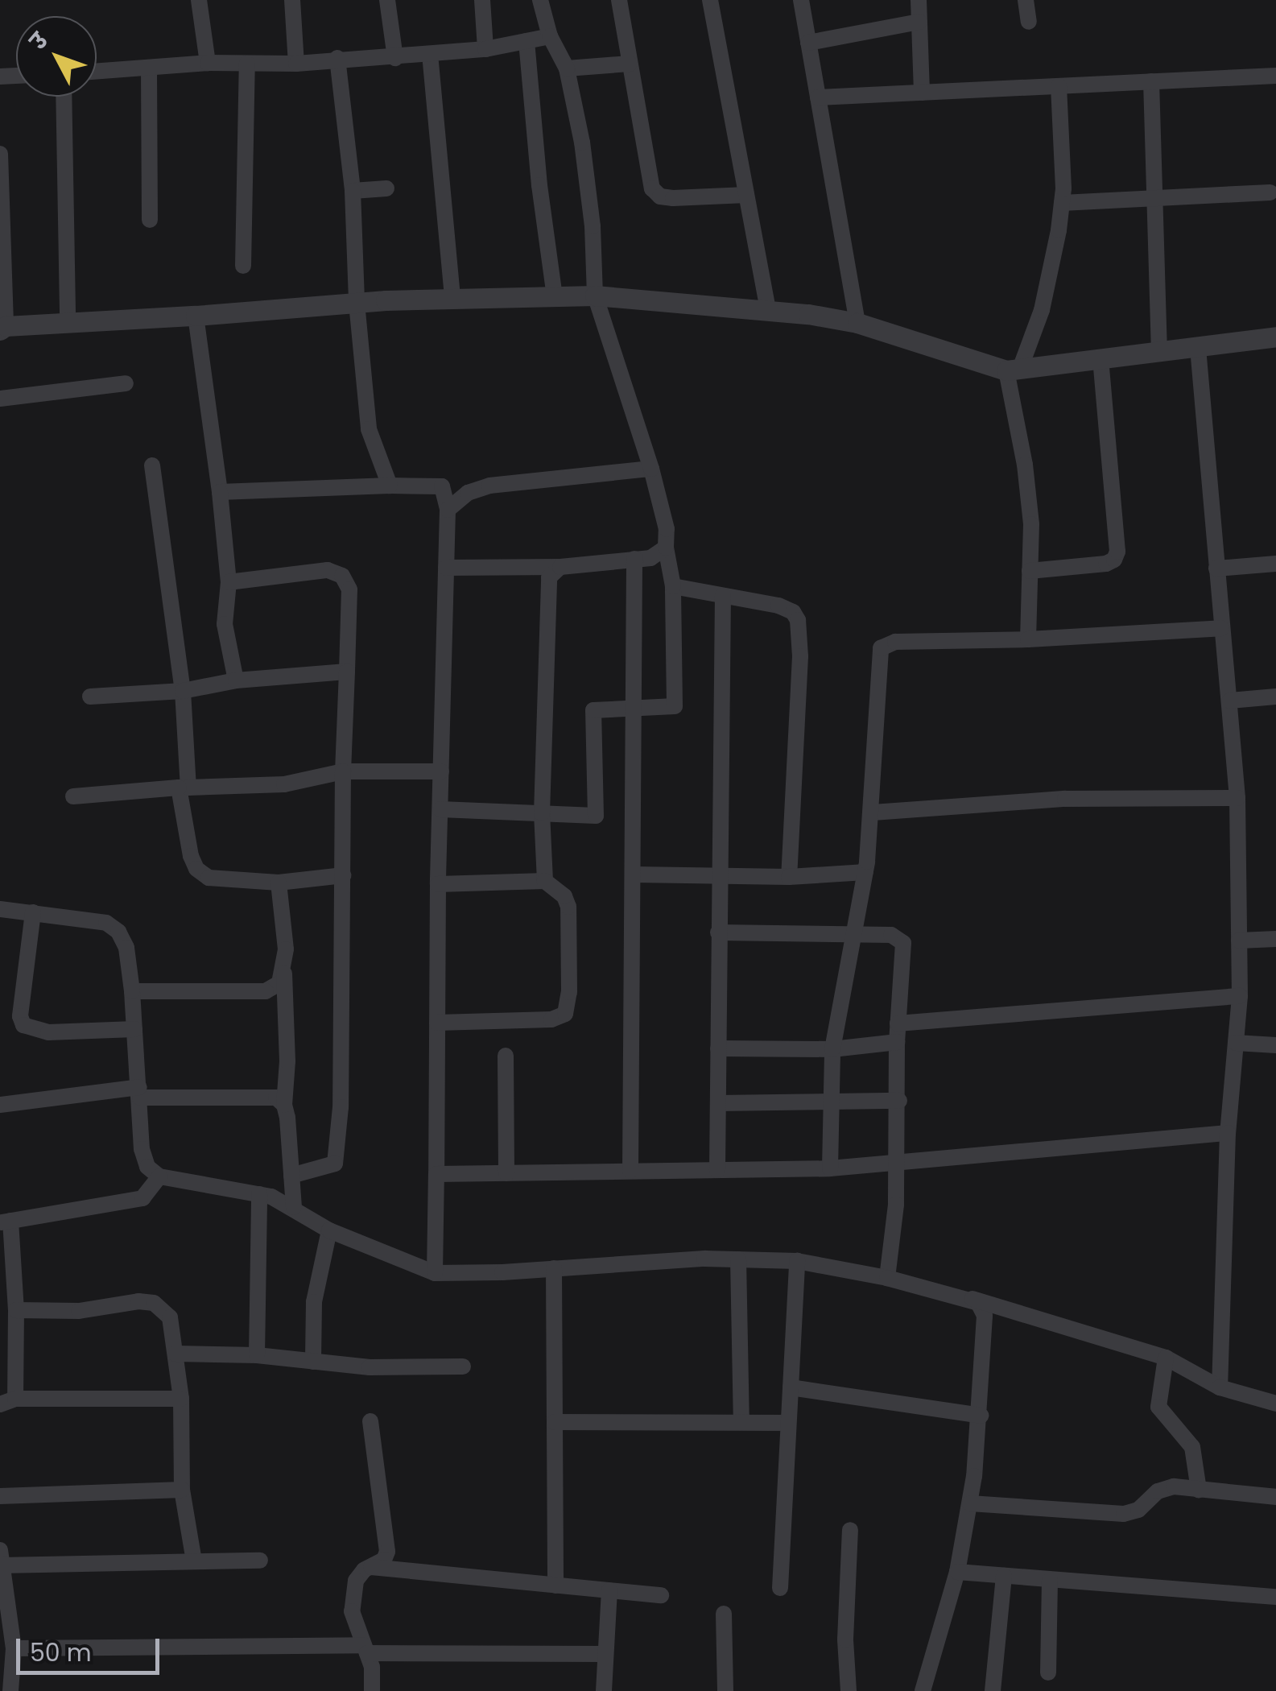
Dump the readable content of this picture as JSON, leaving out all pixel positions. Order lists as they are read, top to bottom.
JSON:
{
  "scale_bar": "50 m",
  "north": "top left"
}
